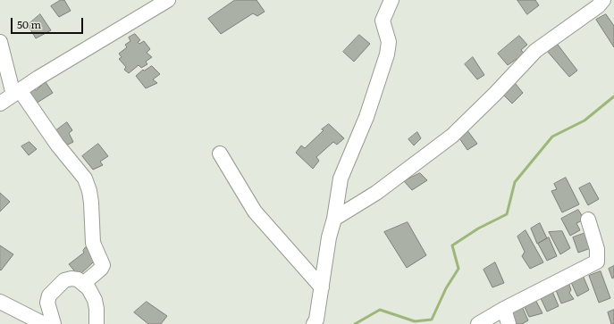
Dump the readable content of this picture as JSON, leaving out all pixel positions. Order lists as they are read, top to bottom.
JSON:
{
  "scale_bar": "50 m"
}
